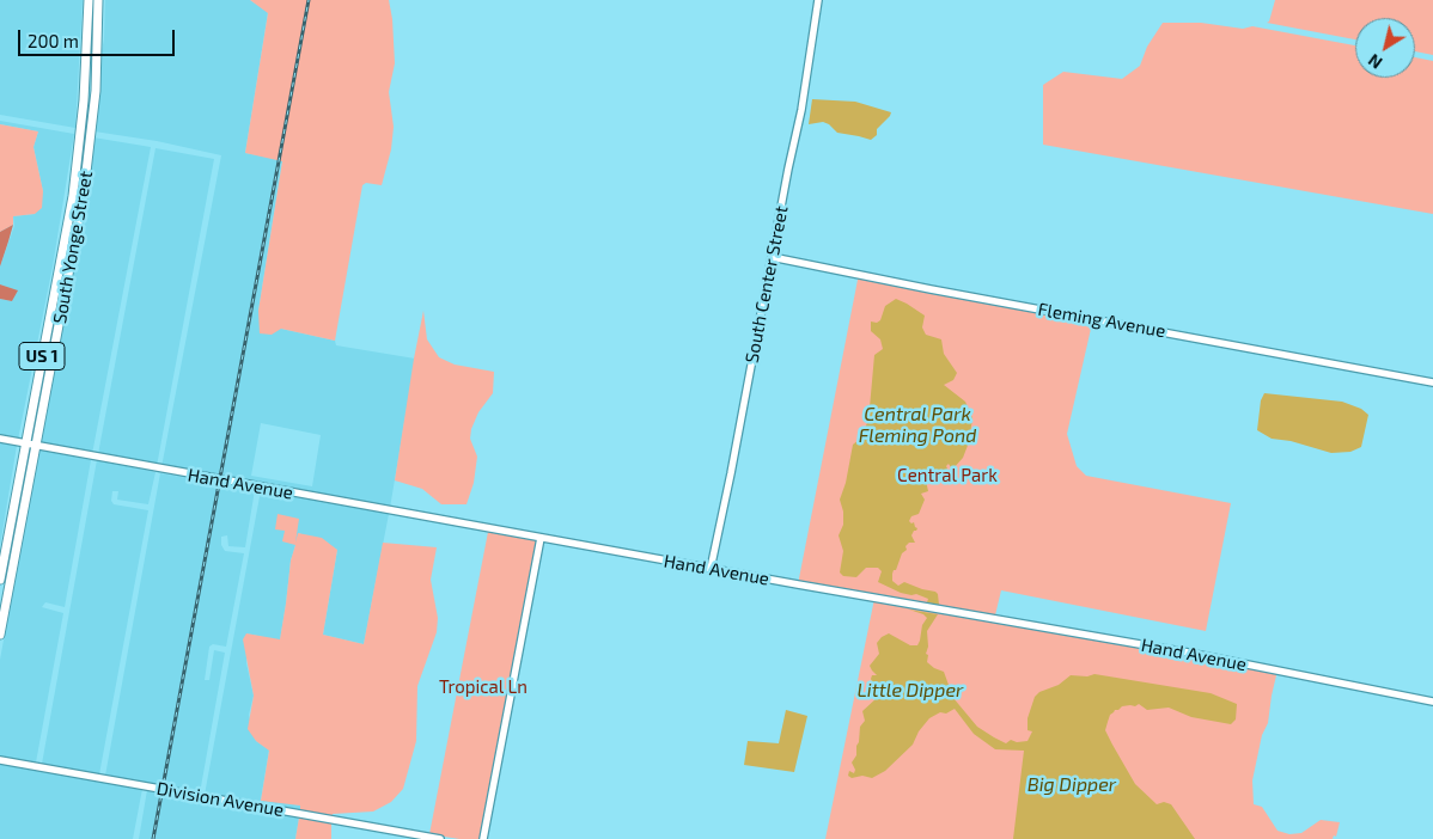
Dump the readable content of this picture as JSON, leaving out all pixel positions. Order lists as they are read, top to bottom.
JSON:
{
  "streets": {
    "main road": ["South Yonge Street", "US 1"],
    "street": [
      "South Center Street",
      "Fleming Avenue",
      "Hand Avenue",
      "Division Avenue"
    ]
  },
  "crossings": [
    ["South Yonge Street", "Hand Avenue"],
    ["South Center Street", "Fleming Avenue"],
    ["South Center Street", "Hand Avenue"]
  ],
  "water": ["Central Park Fleming Pond", "Little Dipper", "Big Dipper"],
  "parks": ["Central Park", "Tropical Ln"],
  "scale_bar": "200 m",
  "north": "bottom left"
}
